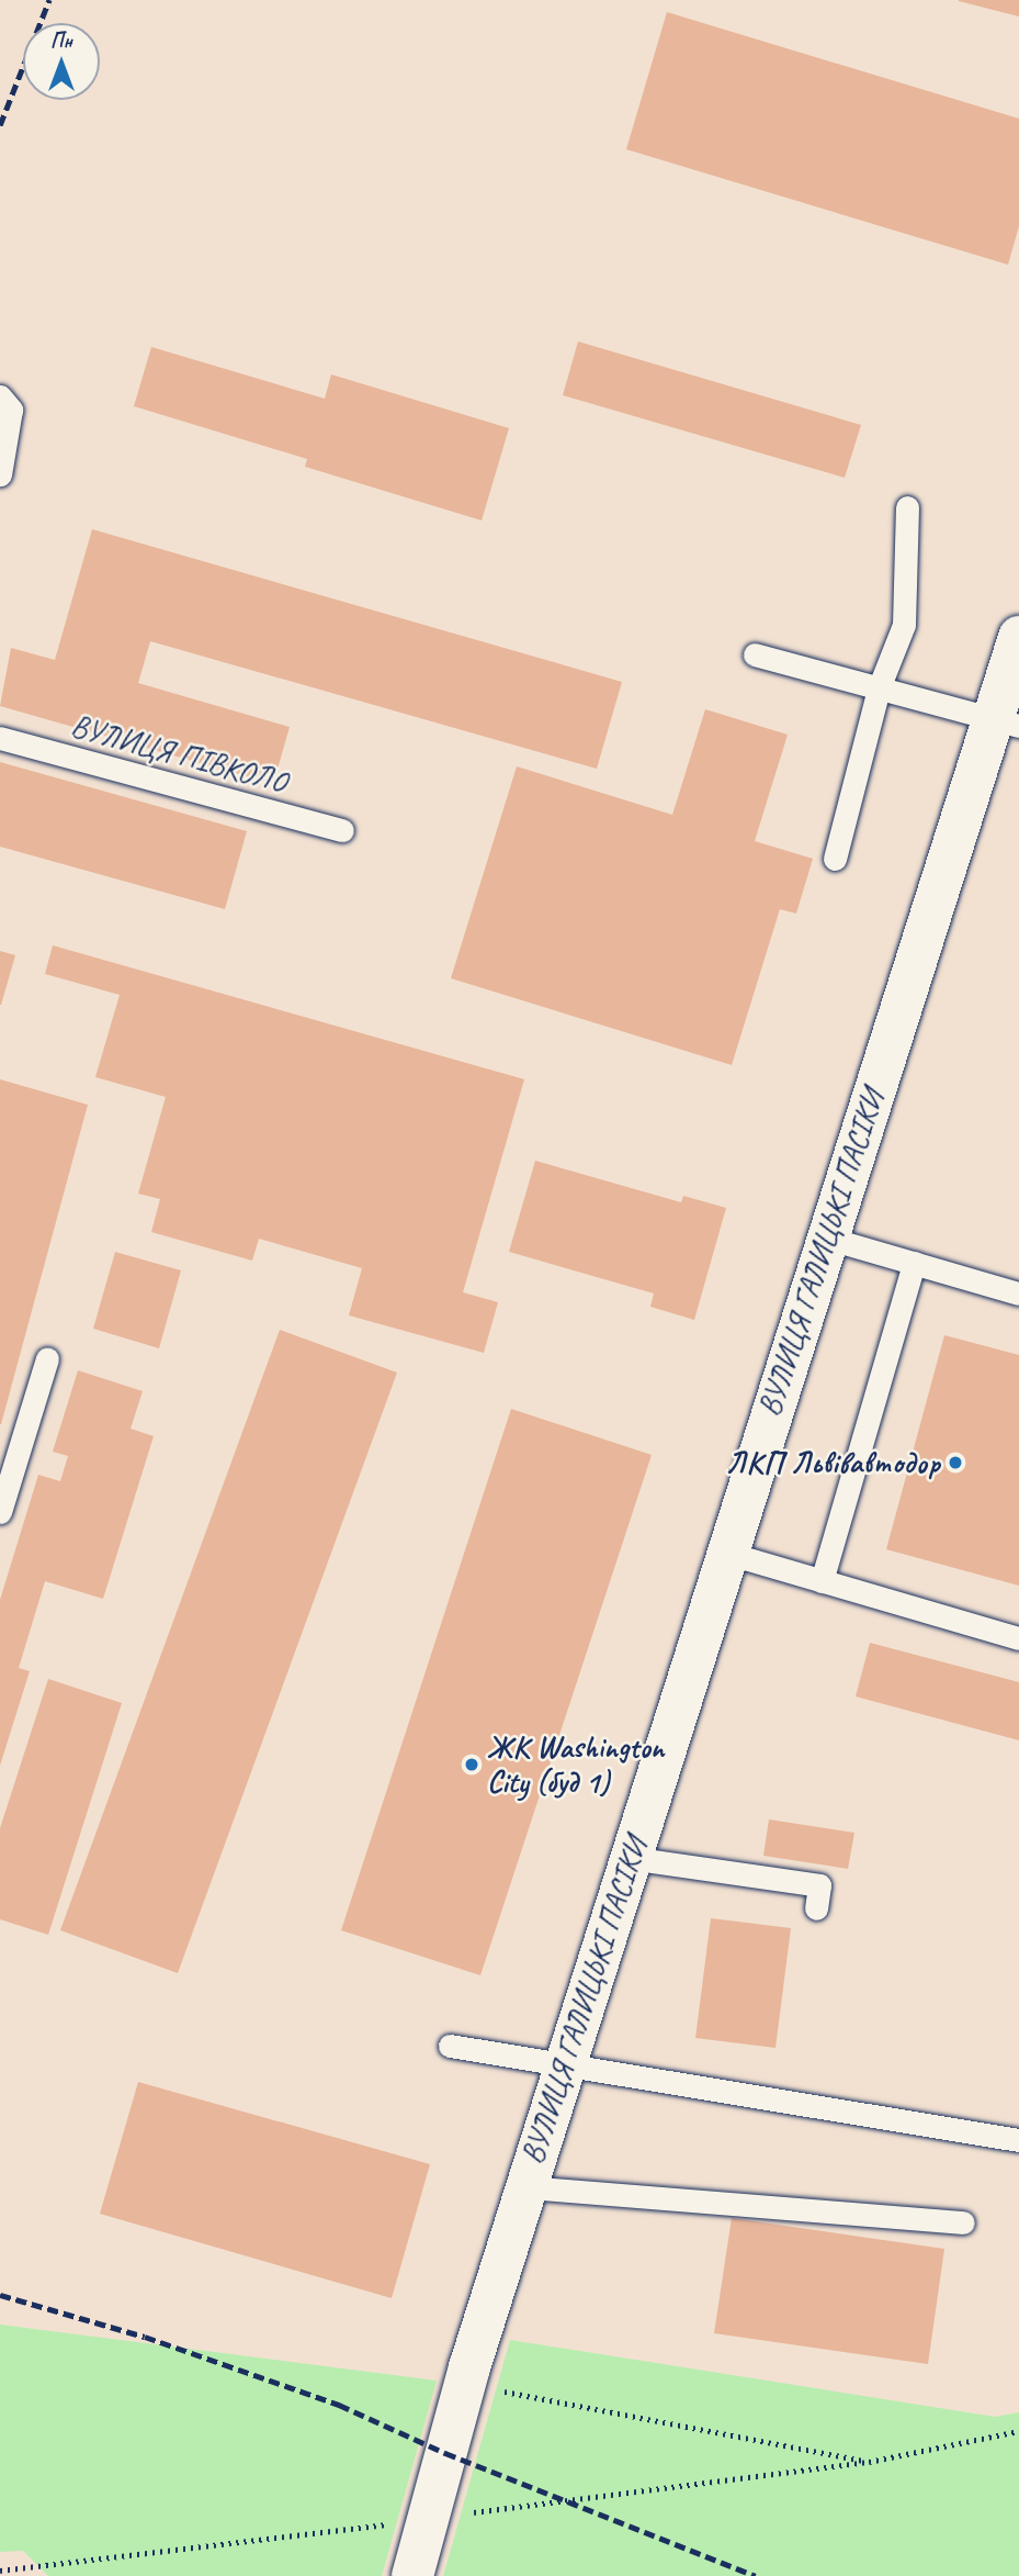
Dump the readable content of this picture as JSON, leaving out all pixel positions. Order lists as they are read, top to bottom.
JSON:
{
  "streets": {
    "street": ["ВУЛИЦЯ ГАЛИЦЬКІ ПАСІКИ"],
    "lane": ["ВУЛИЦЯ ПІВКОЛО"]
  },
  "places": ["ЛКП Львівавтодор", "ЖК Washington City (буд 1)"],
  "north": "top"
}
